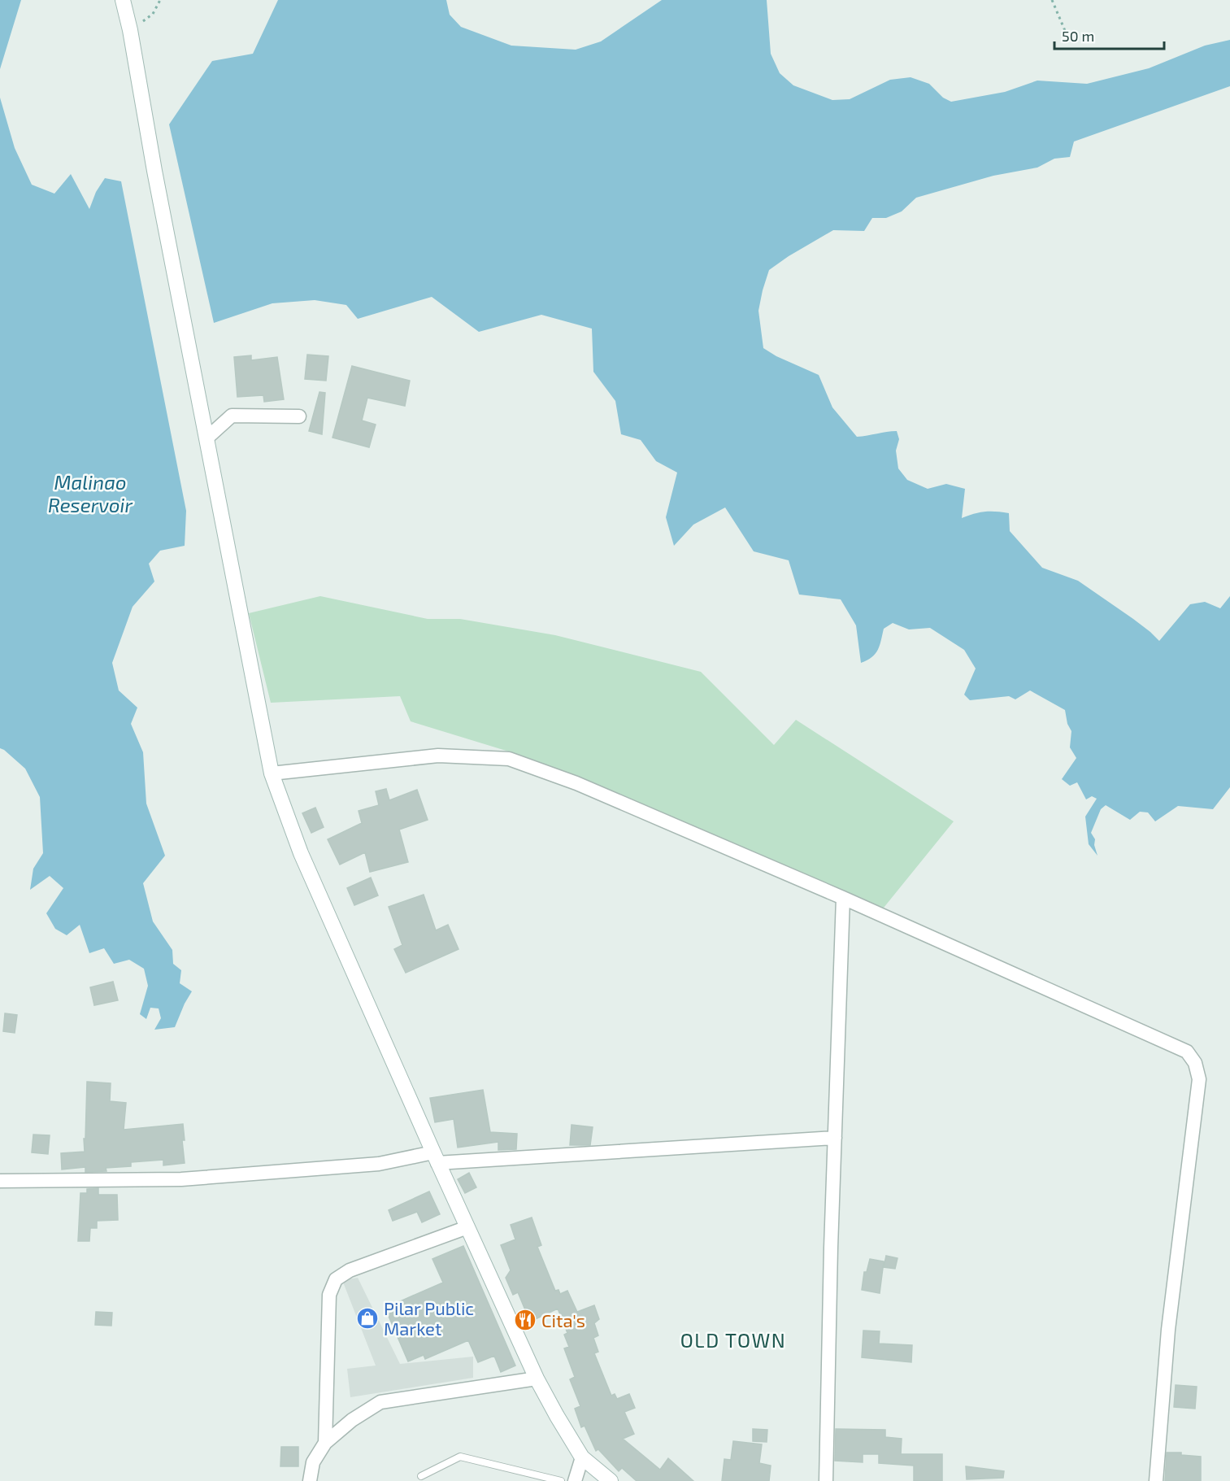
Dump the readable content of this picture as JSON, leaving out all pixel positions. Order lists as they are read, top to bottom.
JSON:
{
  "districts": ["OLD TOWN"],
  "water": ["Malinao Reservoir"],
  "places": {
    "shop": ["Pilar Public Market"],
    "restaurant": ["Cita's"]
  },
  "scale_bar": "50 m"
}
